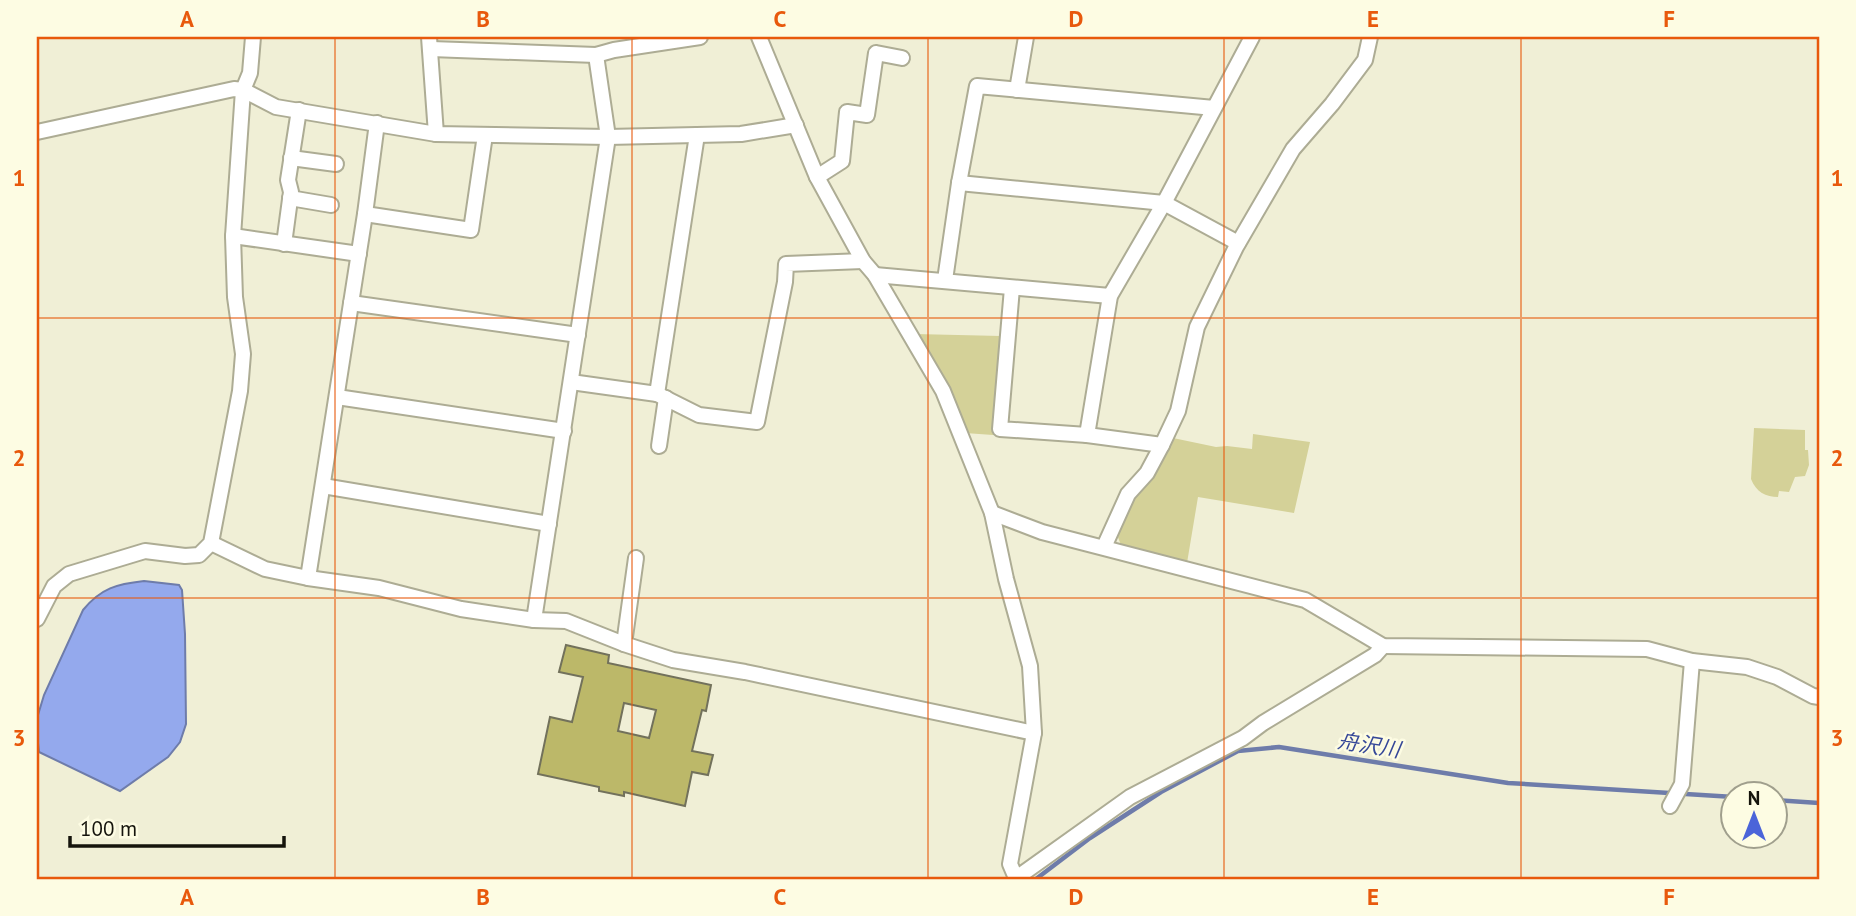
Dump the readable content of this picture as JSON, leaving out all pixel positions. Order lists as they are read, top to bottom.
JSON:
{
  "water": ["舟沢川"],
  "scale_bar": "100 m",
  "north": "top",
  "grid": {
    "columns": [
      "A",
      "B",
      "C",
      "D",
      "E",
      "F"
    ],
    "rows": ["1", "2", "3"]
  }
}
